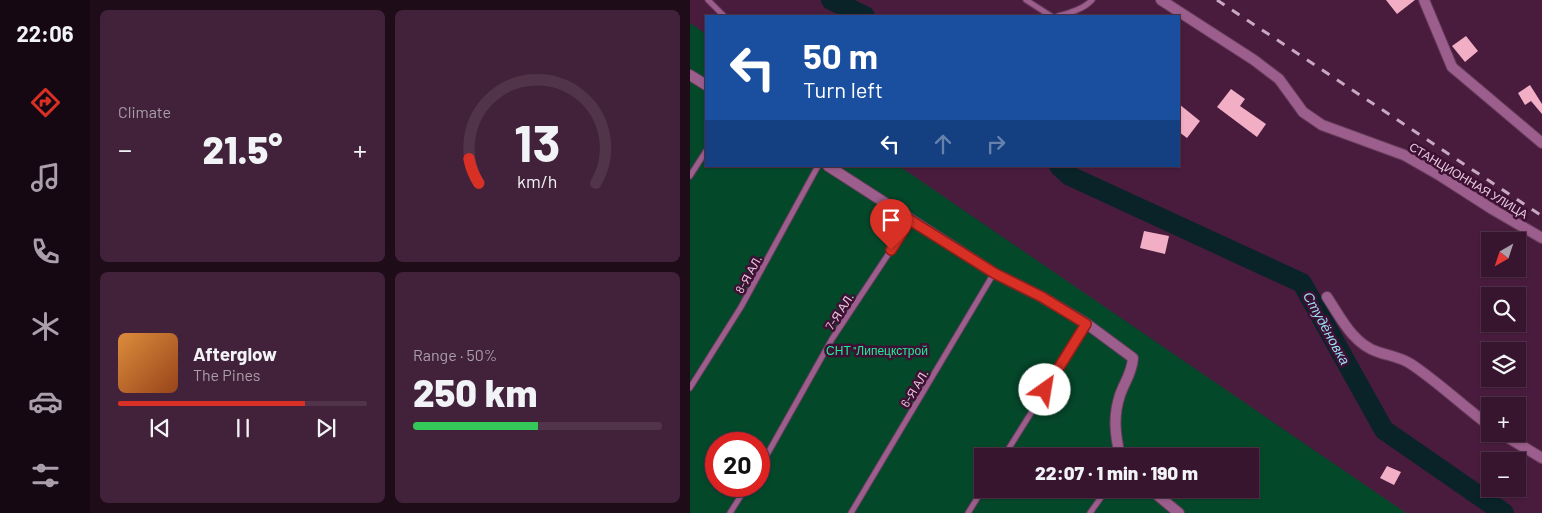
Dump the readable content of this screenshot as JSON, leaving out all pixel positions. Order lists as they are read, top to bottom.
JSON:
{
  "streets": {
    "street": ["СТАНЦИОННАЯ УЛИЦА"],
    "lane": ["8-Я АЛ.", "7-Я АЛ.", "6-Я АЛ."]
  },
  "water": ["Студёновка"],
  "parks": ["СНТ \"Липецкстрой"],
  "north": "bottom left",
  "page": {
    "tabs": "22:06",
    "tile": [
      "Climate",
      ["Range · 50%", "250 km"]
    ],
    "turn": ["50 m", "Turn left"],
    "heat": ["−", "21.5°", "+"],
    "map_buttons": ["+", "−"],
    "song": ["Afterglow", "The Pines"],
    "limit": "20",
    "trip": "22:07 · 1 min · 190 m",
    "gauge": ["13", "km/h"]
  }
}
